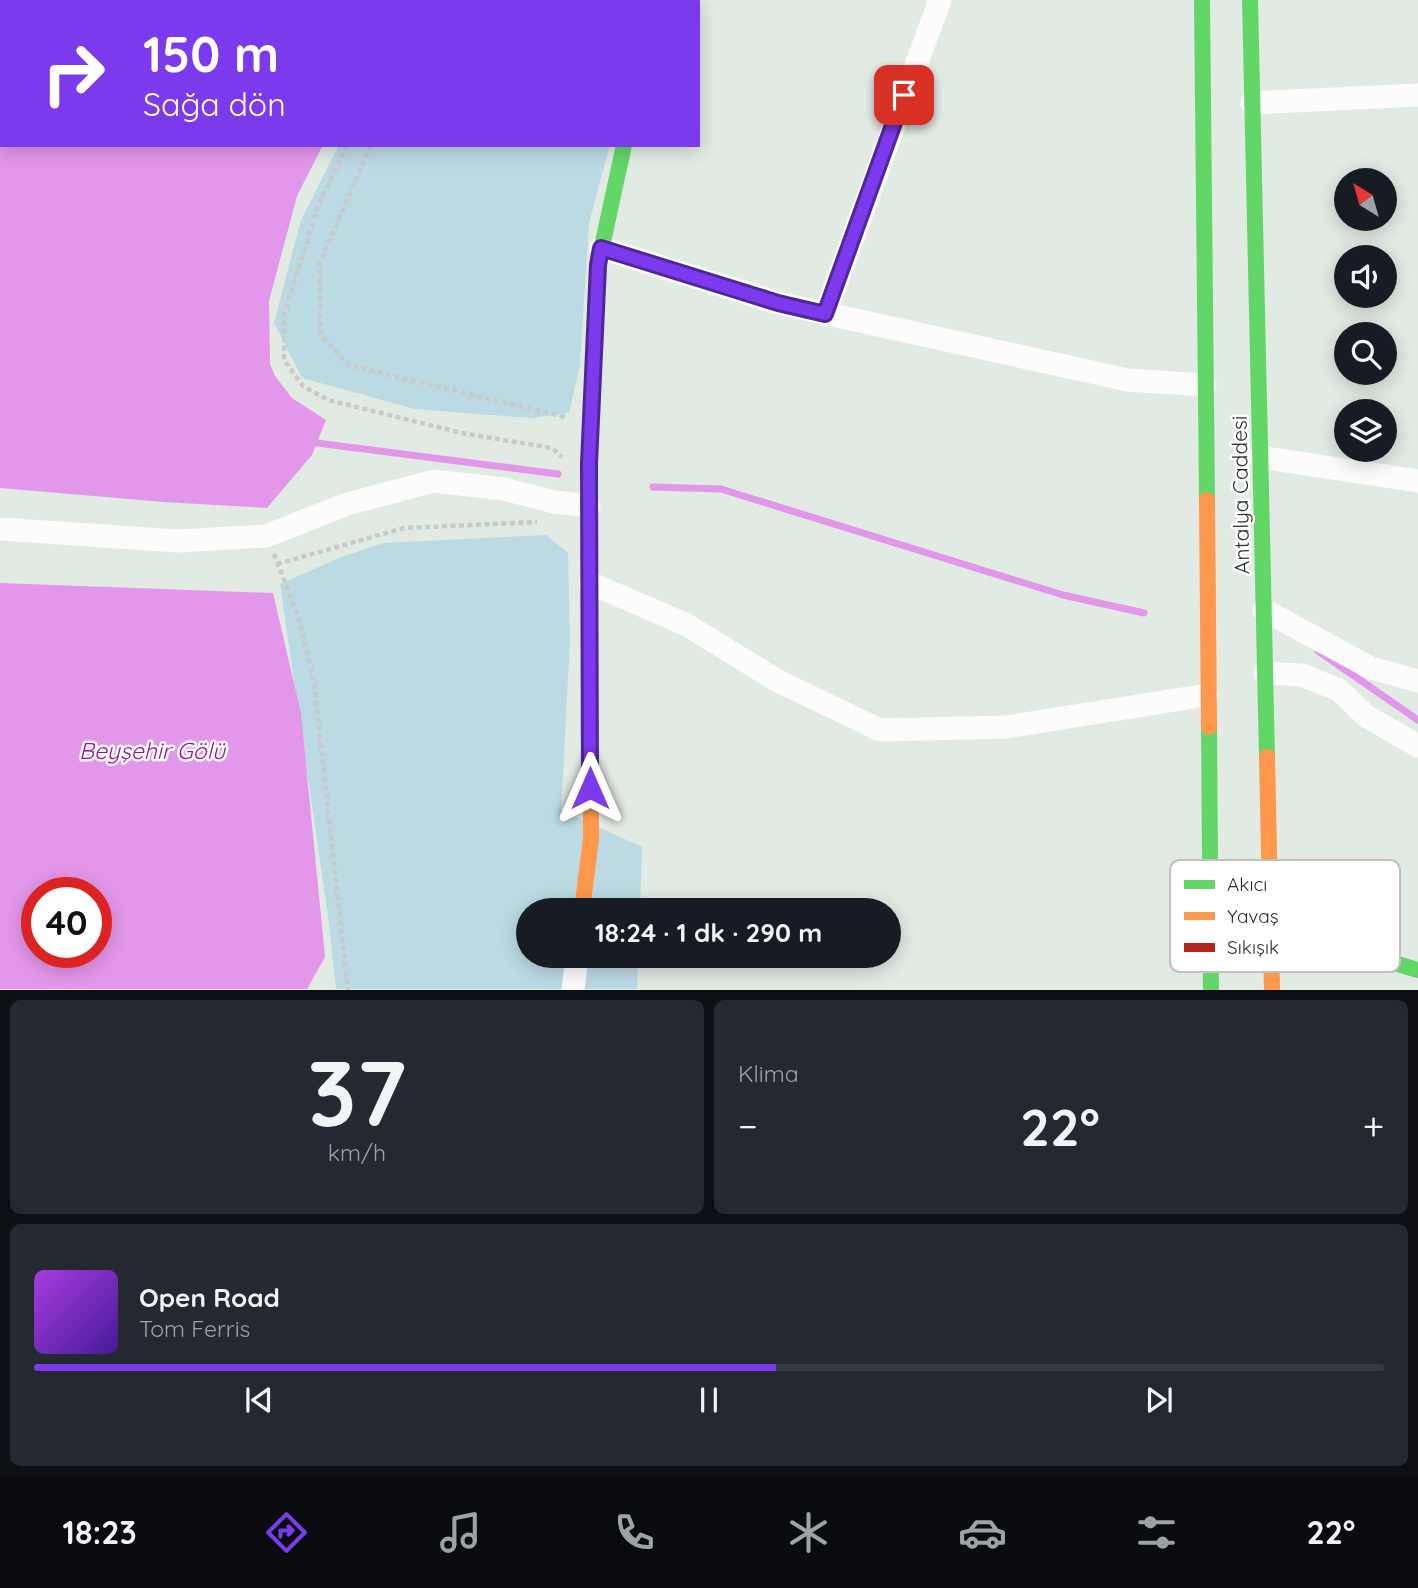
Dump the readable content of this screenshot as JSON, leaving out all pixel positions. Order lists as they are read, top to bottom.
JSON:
{
  "streets": {
    "main road": ["Antalya Caddesi"]
  },
  "water": ["Beyşehir Gölü"],
  "legend": ["Akıcı", "Yavaş", "Sıkışık"],
  "north": "top left",
  "page": {
    "turn": ["150 m", "Sağa dön"],
    "limit": "40",
    "trip": "18:24 · 1 dk · 290 m",
    "tile": [
      ["37", "km/h"],
      "Klima"
    ],
    "heat": ["−", "22°", "+"],
    "song": ["Open Road", "Tom Ferris"],
    "tabs": ["18:23", "22°"]
  }
}
